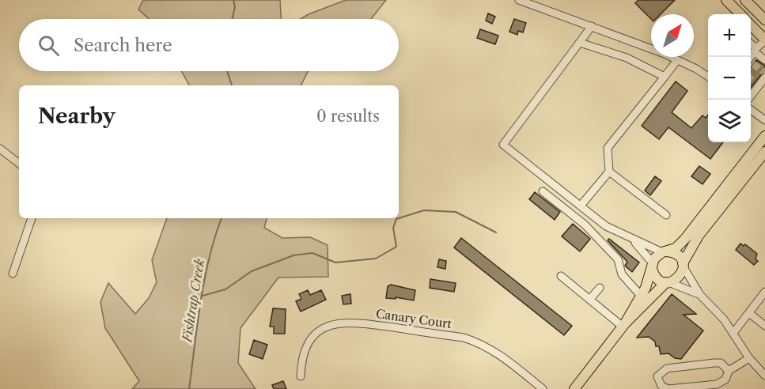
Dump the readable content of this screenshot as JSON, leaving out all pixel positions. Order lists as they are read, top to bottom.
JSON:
{
  "streets": {
    "street": ["Canary Court"]
  },
  "water": ["Fishtrap Creek"],
  "north": "top right",
  "page": {
    "map_buttons": ["+", "−"],
    "search": "Search here",
    "heading": ["Nearby", "0 results"]
  }
}
